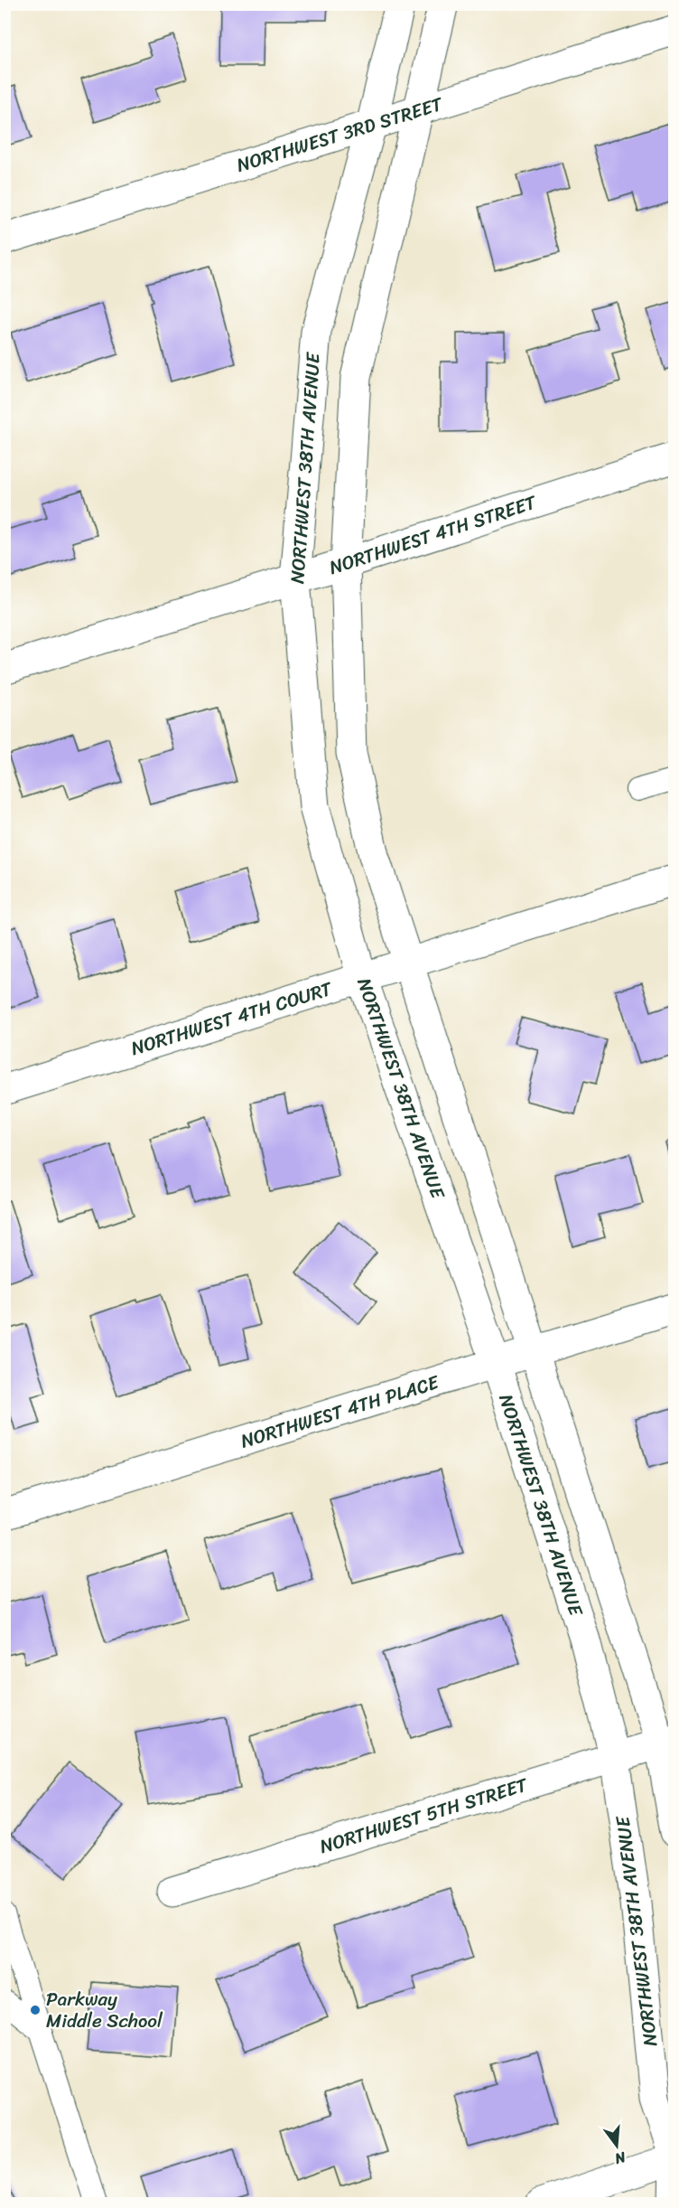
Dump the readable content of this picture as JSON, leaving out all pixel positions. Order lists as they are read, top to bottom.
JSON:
{
  "streets": {
    "street": [
      "NORTHWEST 3RD STREET",
      "NORTHWEST 38TH AVENUE",
      "NORTHWEST 4TH STREET",
      "NORTHWEST 4TH COURT",
      "NORTHWEST 4TH PLACE",
      "NORTHWEST 5TH STREET"
    ]
  },
  "crossings": [
    ["NORTHWEST 3RD STREET", "NORTHWEST 38TH AVENUE"],
    ["NORTHWEST 38TH AVENUE", "NORTHWEST 4TH STREET"],
    ["NORTHWEST 38TH AVENUE", "NORTHWEST 4TH COURT"],
    ["NORTHWEST 38TH AVENUE", "NORTHWEST 4TH PLACE"],
    ["NORTHWEST 38TH AVENUE", "NORTHWEST 5TH STREET"]
  ],
  "places": ["Parkway Middle School"],
  "north": "bottom"
}
